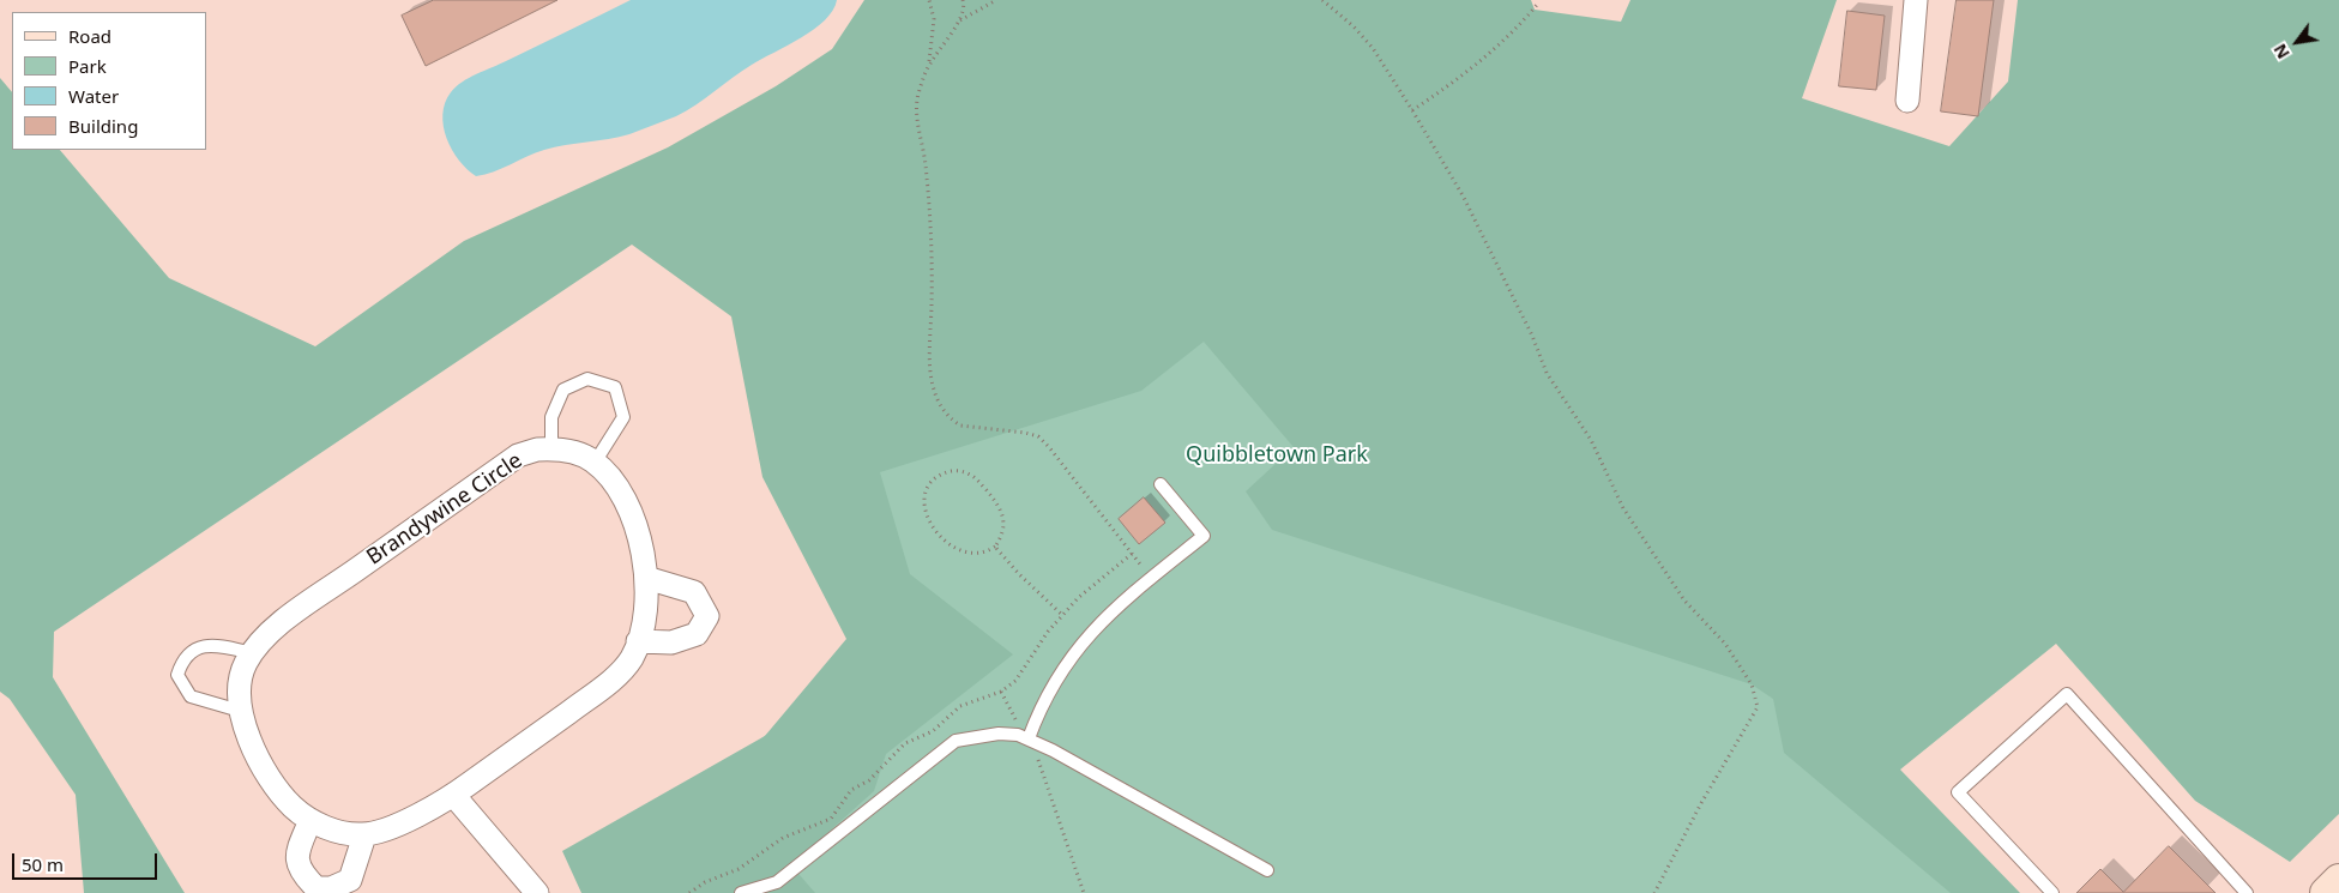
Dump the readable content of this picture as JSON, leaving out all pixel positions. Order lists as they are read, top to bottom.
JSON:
{
  "streets": {
    "street": ["Brandywine Circle"]
  },
  "parks": ["Quibbletown Park"],
  "legend": [
    "Road",
    "Park",
    "Water",
    "Building"
  ],
  "scale_bar": "50 m",
  "north": "bottom left"
}
